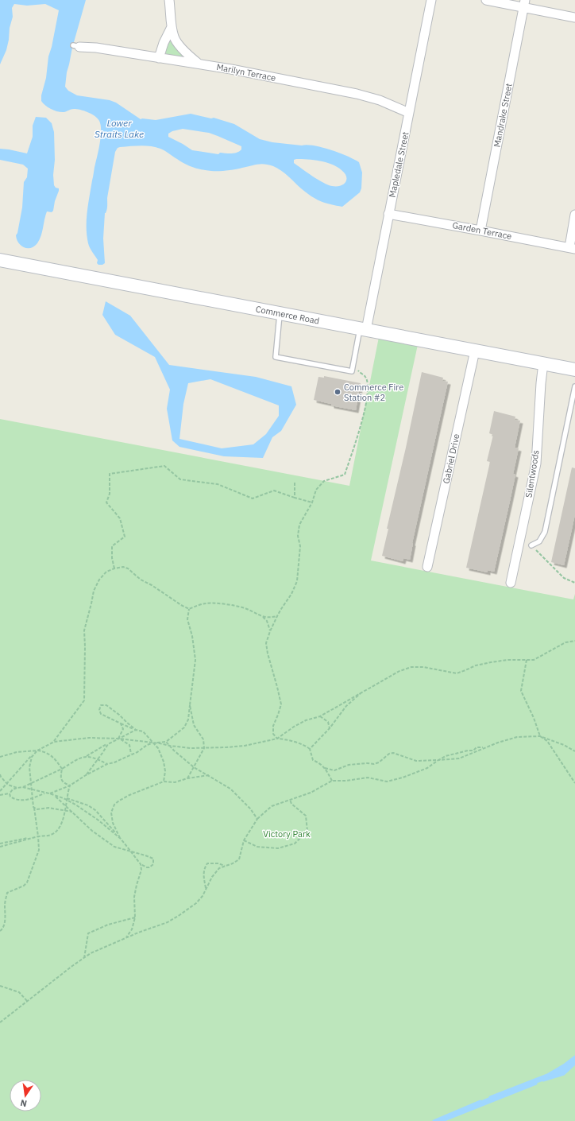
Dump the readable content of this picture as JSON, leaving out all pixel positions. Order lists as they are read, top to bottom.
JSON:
{
  "streets": {
    "main road": ["Commerce Road"],
    "street": [
      "Marilyn Terrace",
      "Mandrake Street",
      "Mapledale Street",
      "Garden Terrace",
      "Gabriel Drive",
      "Silentwoods"
    ]
  },
  "crossings": [
    ["Marilyn Terrace", "Mapledale Street"],
    ["Mandrake Street", "Garden Terrace"],
    ["Mapledale Street", "Garden Terrace"],
    ["Mapledale Street", "Commerce Road"],
    ["Commerce Road", "Gabriel Drive"],
    ["Commerce Road", "Silentwoods"]
  ],
  "water": ["Lower Straits Lake"],
  "parks": ["Victory Park"],
  "places": ["Commerce Fire Station #2"],
  "north": "bottom"
}
